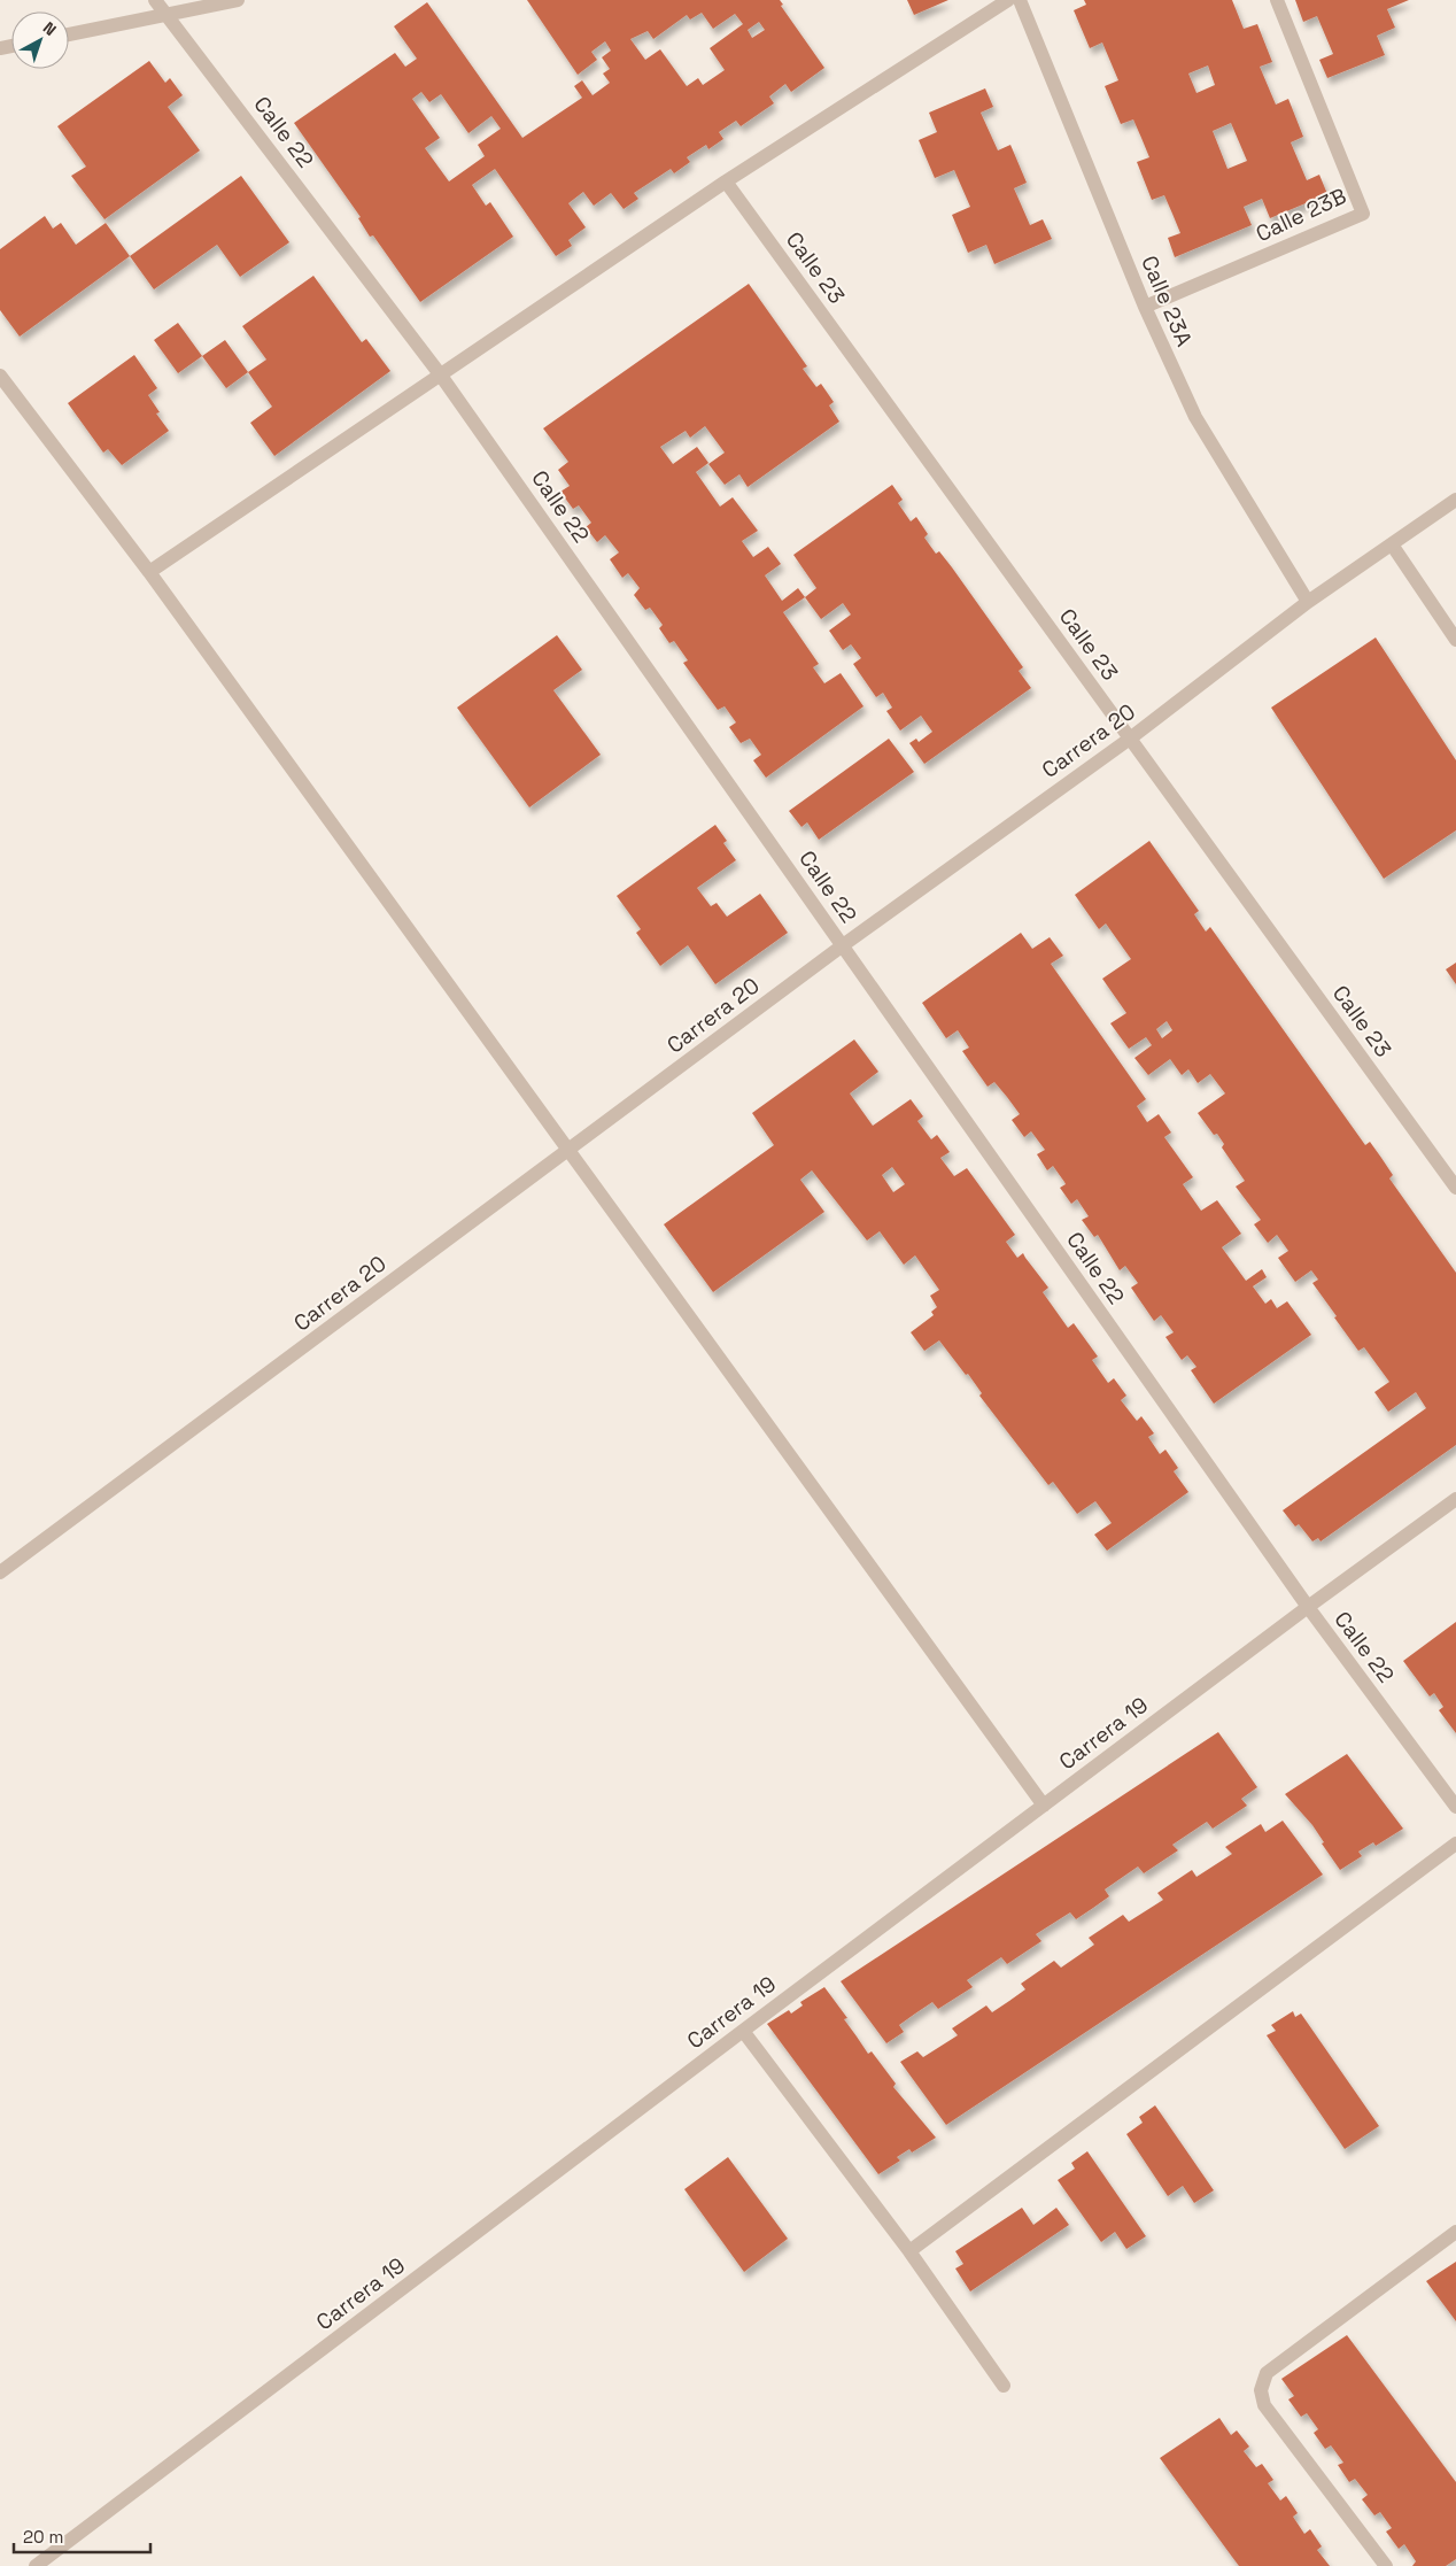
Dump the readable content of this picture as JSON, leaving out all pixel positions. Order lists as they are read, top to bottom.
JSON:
{
  "streets": {
    "street": [
      "Calle 22",
      "Calle 23B",
      "Calle 23",
      "Calle 23A",
      "Carrera 20",
      "Carrera 19"
    ]
  },
  "crossings": [
    ["Calle 22", "Carrera 20"],
    ["Calle 22", "Carrera 19"],
    ["Calle 23B", "Calle 23A"],
    ["Calle 23", "Carrera 20"],
    ["Calle 23A", "Carrera 20"]
  ],
  "scale_bar": "20 m",
  "north": "top right"
}
